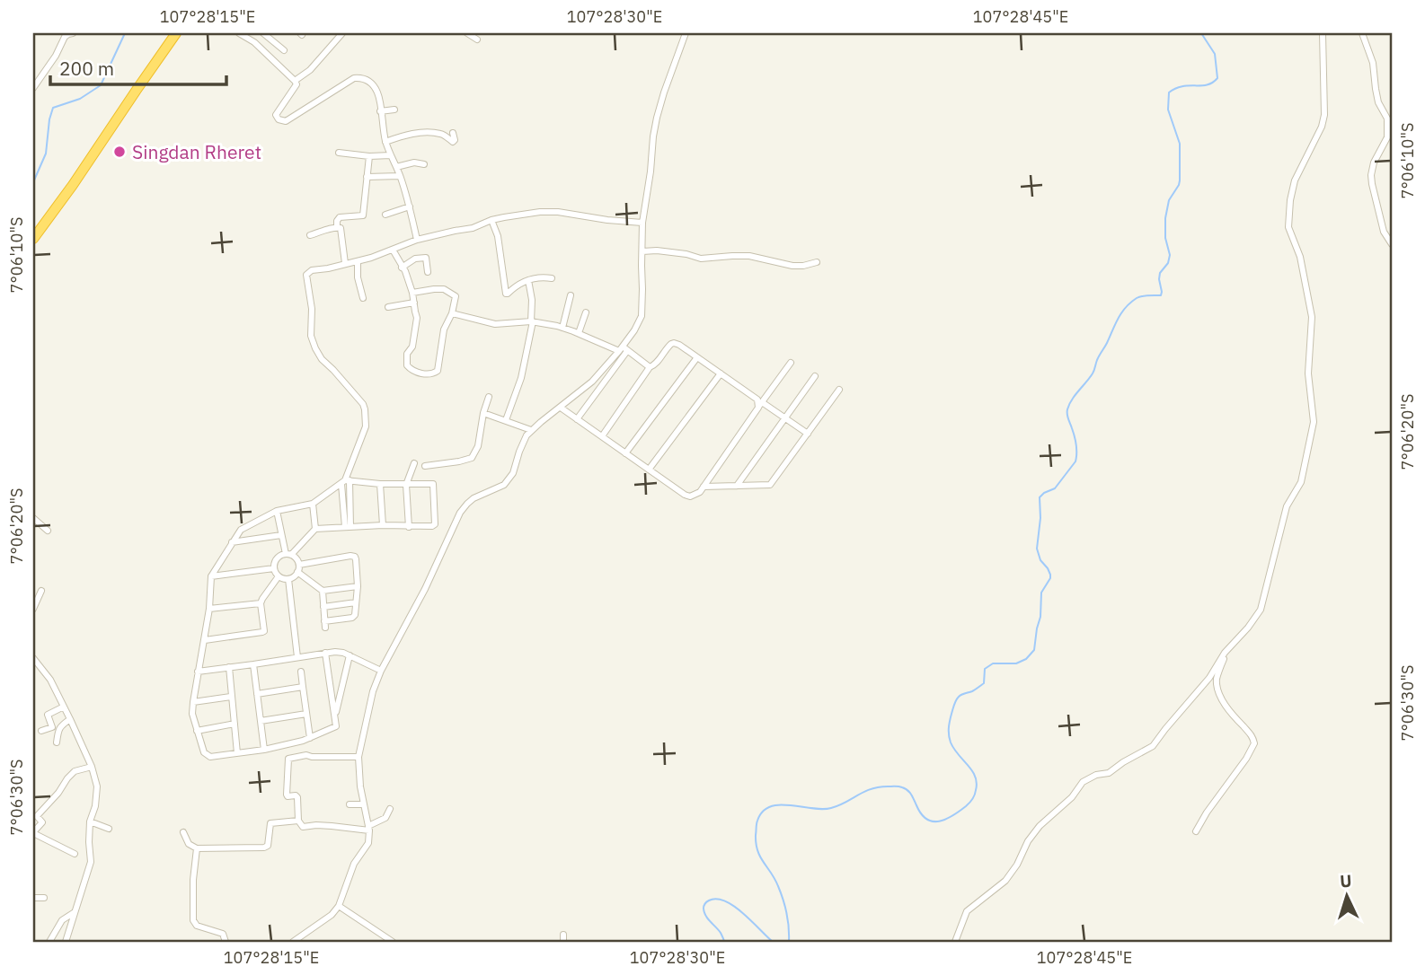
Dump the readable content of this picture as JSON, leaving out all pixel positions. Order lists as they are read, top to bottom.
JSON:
{
  "places": ["Singdan Rheret"],
  "scale_bar": "200 m",
  "north": "top",
  "coordinates": [
    "107°28'15\"E",
    "107°28'30\"E",
    "107°28'45\"E",
    "7°06'10\"S",
    "7°06'20\"S",
    "7°06'30\"S"
  ]
}
